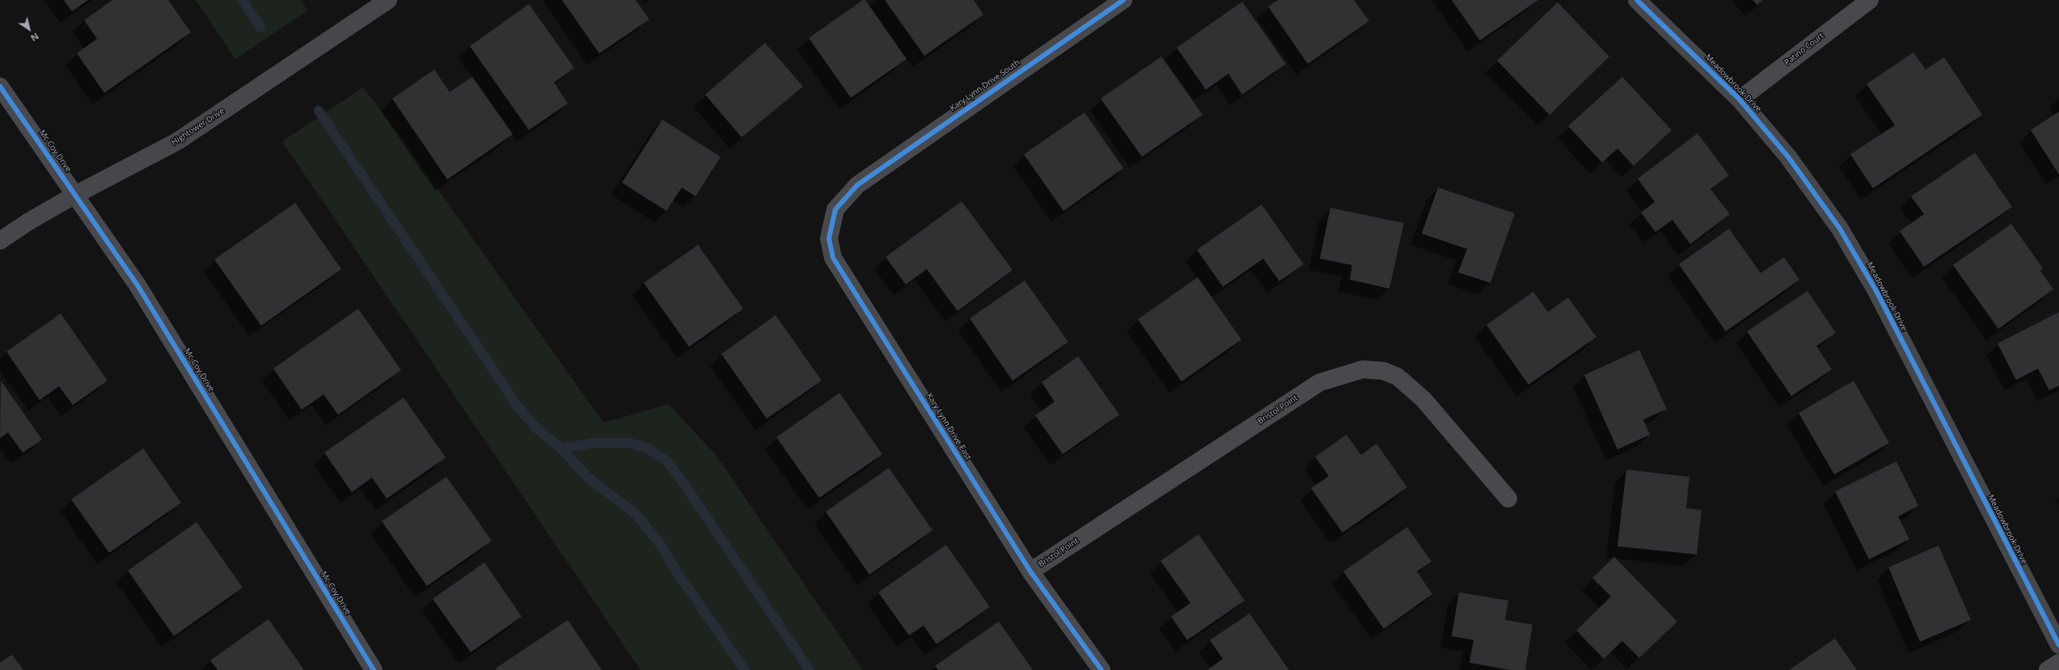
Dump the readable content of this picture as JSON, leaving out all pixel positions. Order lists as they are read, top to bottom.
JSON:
{
  "streets": {
    "street": [
      "Patino Court",
      "Meadowbrook Drive",
      "Kary Lynn Drive South",
      "Hightower Drive",
      "Mc Coy Drive",
      "Bristol Point",
      "Kary Lynn Drive East"
    ]
  },
  "crossings": [
    ["Patino Court", "Meadowbrook Drive"],
    ["Kary Lynn Drive South", "Kary Lynn Drive East"],
    ["Hightower Drive", "Mc Coy Drive"],
    ["Bristol Point", "Kary Lynn Drive East"]
  ],
  "north": "bottom right"
}
